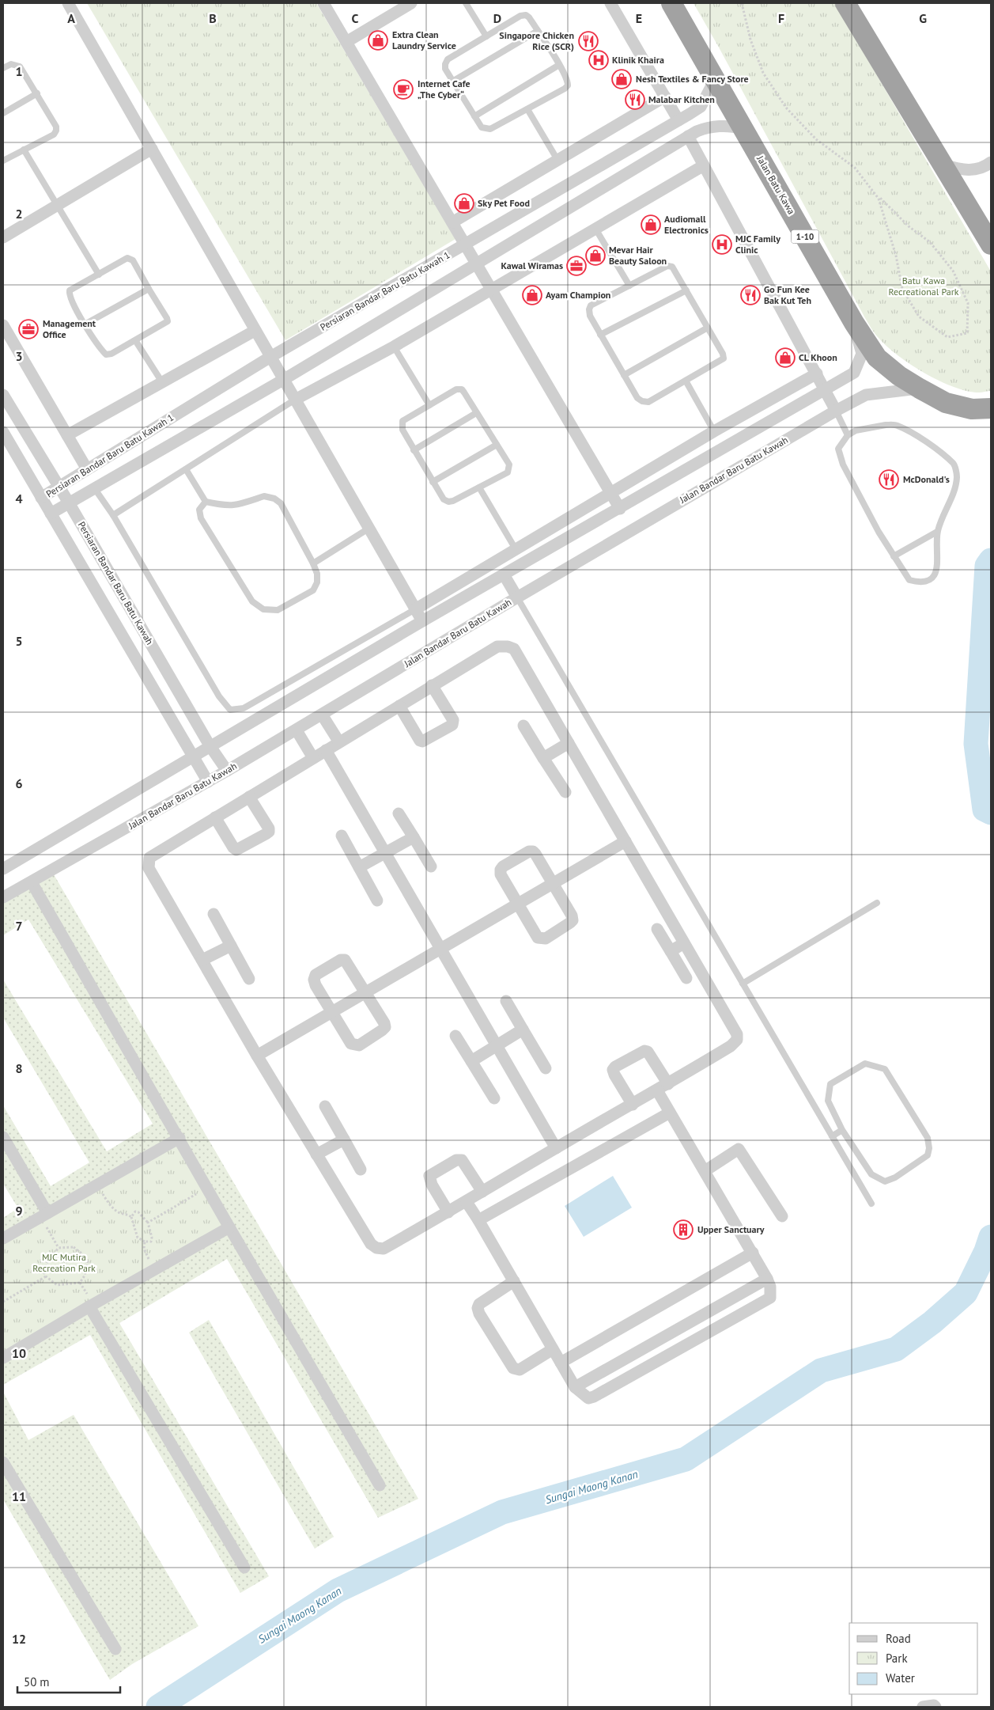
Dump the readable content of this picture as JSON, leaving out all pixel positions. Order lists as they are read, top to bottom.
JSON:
{
  "streets": {
    "highway": ["Jalan Batu Kawa", "1-10"],
    "street": ["Persiaran Bandar Baru Batu Kawah 1", "Jalan Bandar Baru Batu Kawah", "Persiaran Bandar Baru Batu Kawah"]
  },
  "crossings": [
    ["Jalan Batu Kawa", "Persiaran Bandar Baru Batu Kawah 1"],
    ["Jalan Batu Kawa", "Jalan Bandar Baru Batu Kawah"],
    ["Persiaran Bandar Baru Batu Kawah 1", "Persiaran Bandar Baru Batu Kawah"],
    ["Jalan Bandar Baru Batu Kawah", "Persiaran Bandar Baru Batu Kawah"]
  ],
  "water": ["Sungai Maong Kanan"],
  "parks": ["Batu Kawa Recreational Park", "MJC Mutira Recreation Park"],
  "places": {
    "shop": [
      "Extra Clean Laundry Service",
      "Nesh Textiles & Fancy Store",
      "Sky Pet Food",
      "Audiomall Electronics",
      "Mevar Hair Beauty Saloon",
      "Ayam Champion",
      "CL Khoon"
    ],
    "restaurant": [
      "Singapore Chicken Rice (SCR)",
      "Malabar Kitchen",
      "Go Fun Kee Bak Kut Teh",
      "McDonald's"
    ],
    "hospital": ["Klinik Khaira", "MJC Family Clinic"],
    "cafe": ["Internet Cafe „The Cyber“"],
    "office": ["Kawal Wiramas", "Management Office"],
    "building": ["Upper Sanctuary"]
  },
  "legend": ["Road", "Park", "Water"],
  "scale_bar": "50 m",
  "grid": {
    "columns": [
      "A",
      "B",
      "C",
      "D",
      "E",
      "F",
      "G"
    ],
    "rows": [
      "1",
      "2",
      "3",
      "4",
      "5",
      "6",
      "7",
      "8",
      "9",
      "10",
      "11",
      "12"
    ]
  }
}
